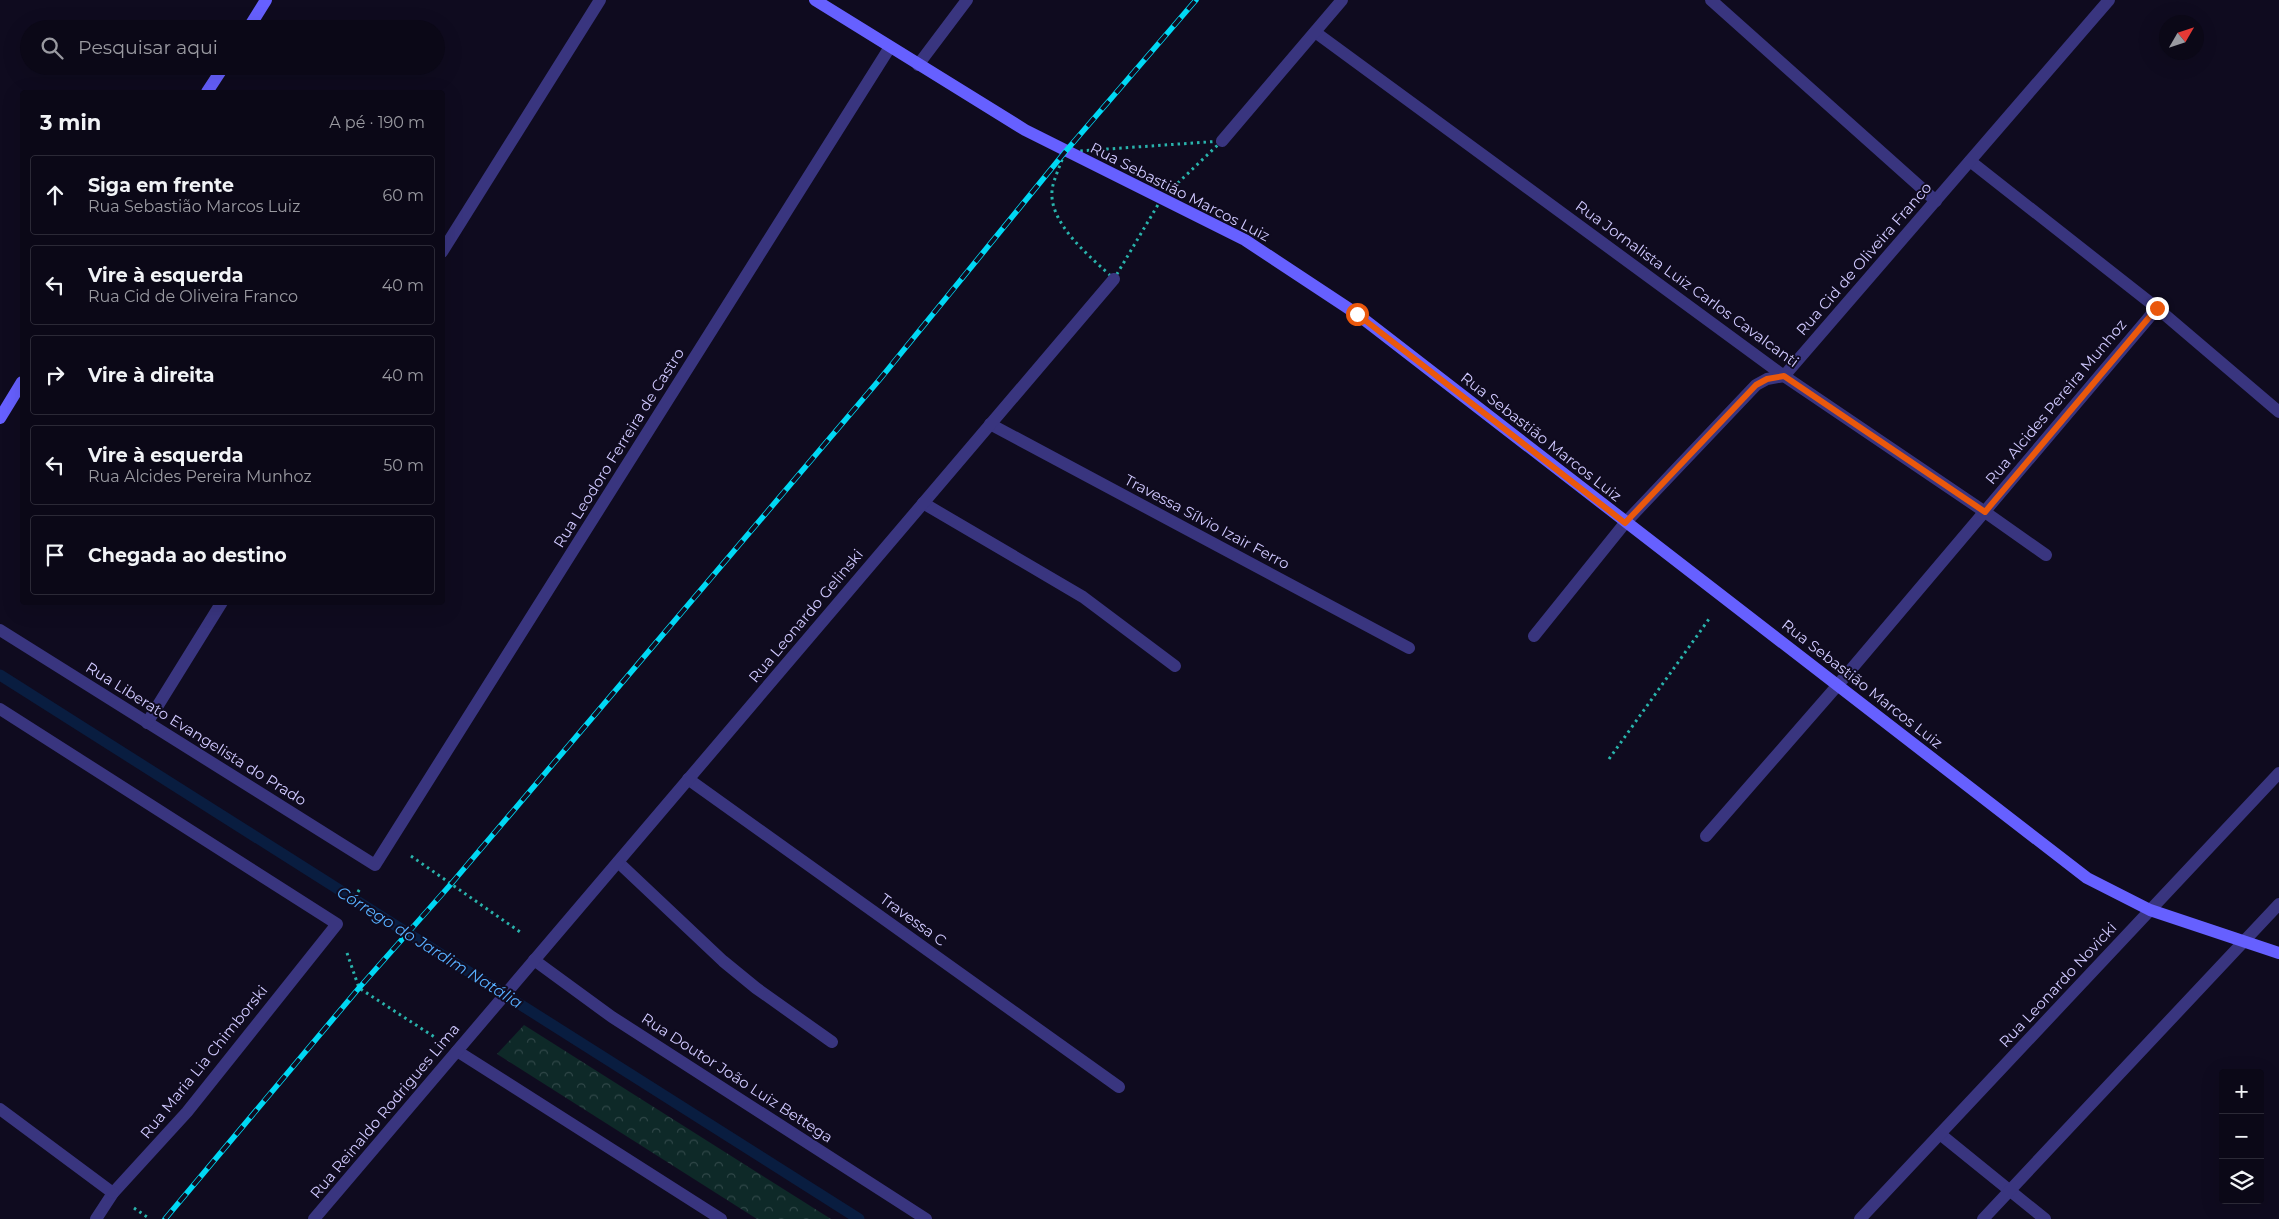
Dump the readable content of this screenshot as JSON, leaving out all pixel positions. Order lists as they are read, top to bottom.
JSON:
{
  "streets": {
    "main road": ["Rua Sebastião Marcos Luiz"],
    "street": [
      "Rua Cid de Oliveira Franco",
      "Rua Jornalista Luiz Carlos Cavalcanti",
      "Rua Alcides Pereira Munhoz",
      "Rua Leodoro Ferreira de Castro",
      "Travessa Sílvio Izair Ferro",
      "Rua Leonardo Gelinski",
      "Rua Liberato Evangelista do Prado",
      "Travessa C",
      "Rua Leonardo Novicki",
      "Rua Maria Lia Chimborski",
      "Rua Doutor João Luiz Bettega",
      "Rua Reinaldo Rodrigues Lima"
    ]
  },
  "crossings": [
    ["Rua Sebastião Marcos Luiz", "Rua Alcides Pereira Munhoz"],
    ["Rua Sebastião Marcos Luiz", "Rua Leodoro Ferreira de Castro"],
    ["Rua Sebastião Marcos Luiz", "Rua Leonardo Novicki"],
    ["Rua Cid de Oliveira Franco", "Rua Jornalista Luiz Carlos Cavalcanti"],
    ["Rua Jornalista Luiz Carlos Cavalcanti", "Rua Alcides Pereira Munhoz"],
    ["Rua Leodoro Ferreira de Castro", "Rua Liberato Evangelista do Prado"],
    ["Travessa Sílvio Izair Ferro", "Rua Leonardo Gelinski"],
    ["Rua Leonardo Gelinski", "Travessa C"],
    ["Rua Leonardo Gelinski", "Rua Doutor João Luiz Bettega"],
    ["Rua Leonardo Gelinski", "Rua Reinaldo Rodrigues Lima"]
  ],
  "water": ["Córrego do Jardim Natália"],
  "north": "top right",
  "page": {
    "search": "Pesquisar aqui",
    "heading": ["3 min", "A pé · 190 m"],
    "list": [
      ["Siga em frente", "Rua Sebastião Marcos Luiz", "60 m"],
      ["Vire à esquerda", "Rua Cid de Oliveira Franco", "40 m"],
      ["Vire à direita", "40 m"],
      ["Vire à esquerda", "Rua Alcides Pereira Munhoz", "50 m"],
      "Chegada ao destino"
    ],
    "map_buttons": ["+", "−"]
  }
}
